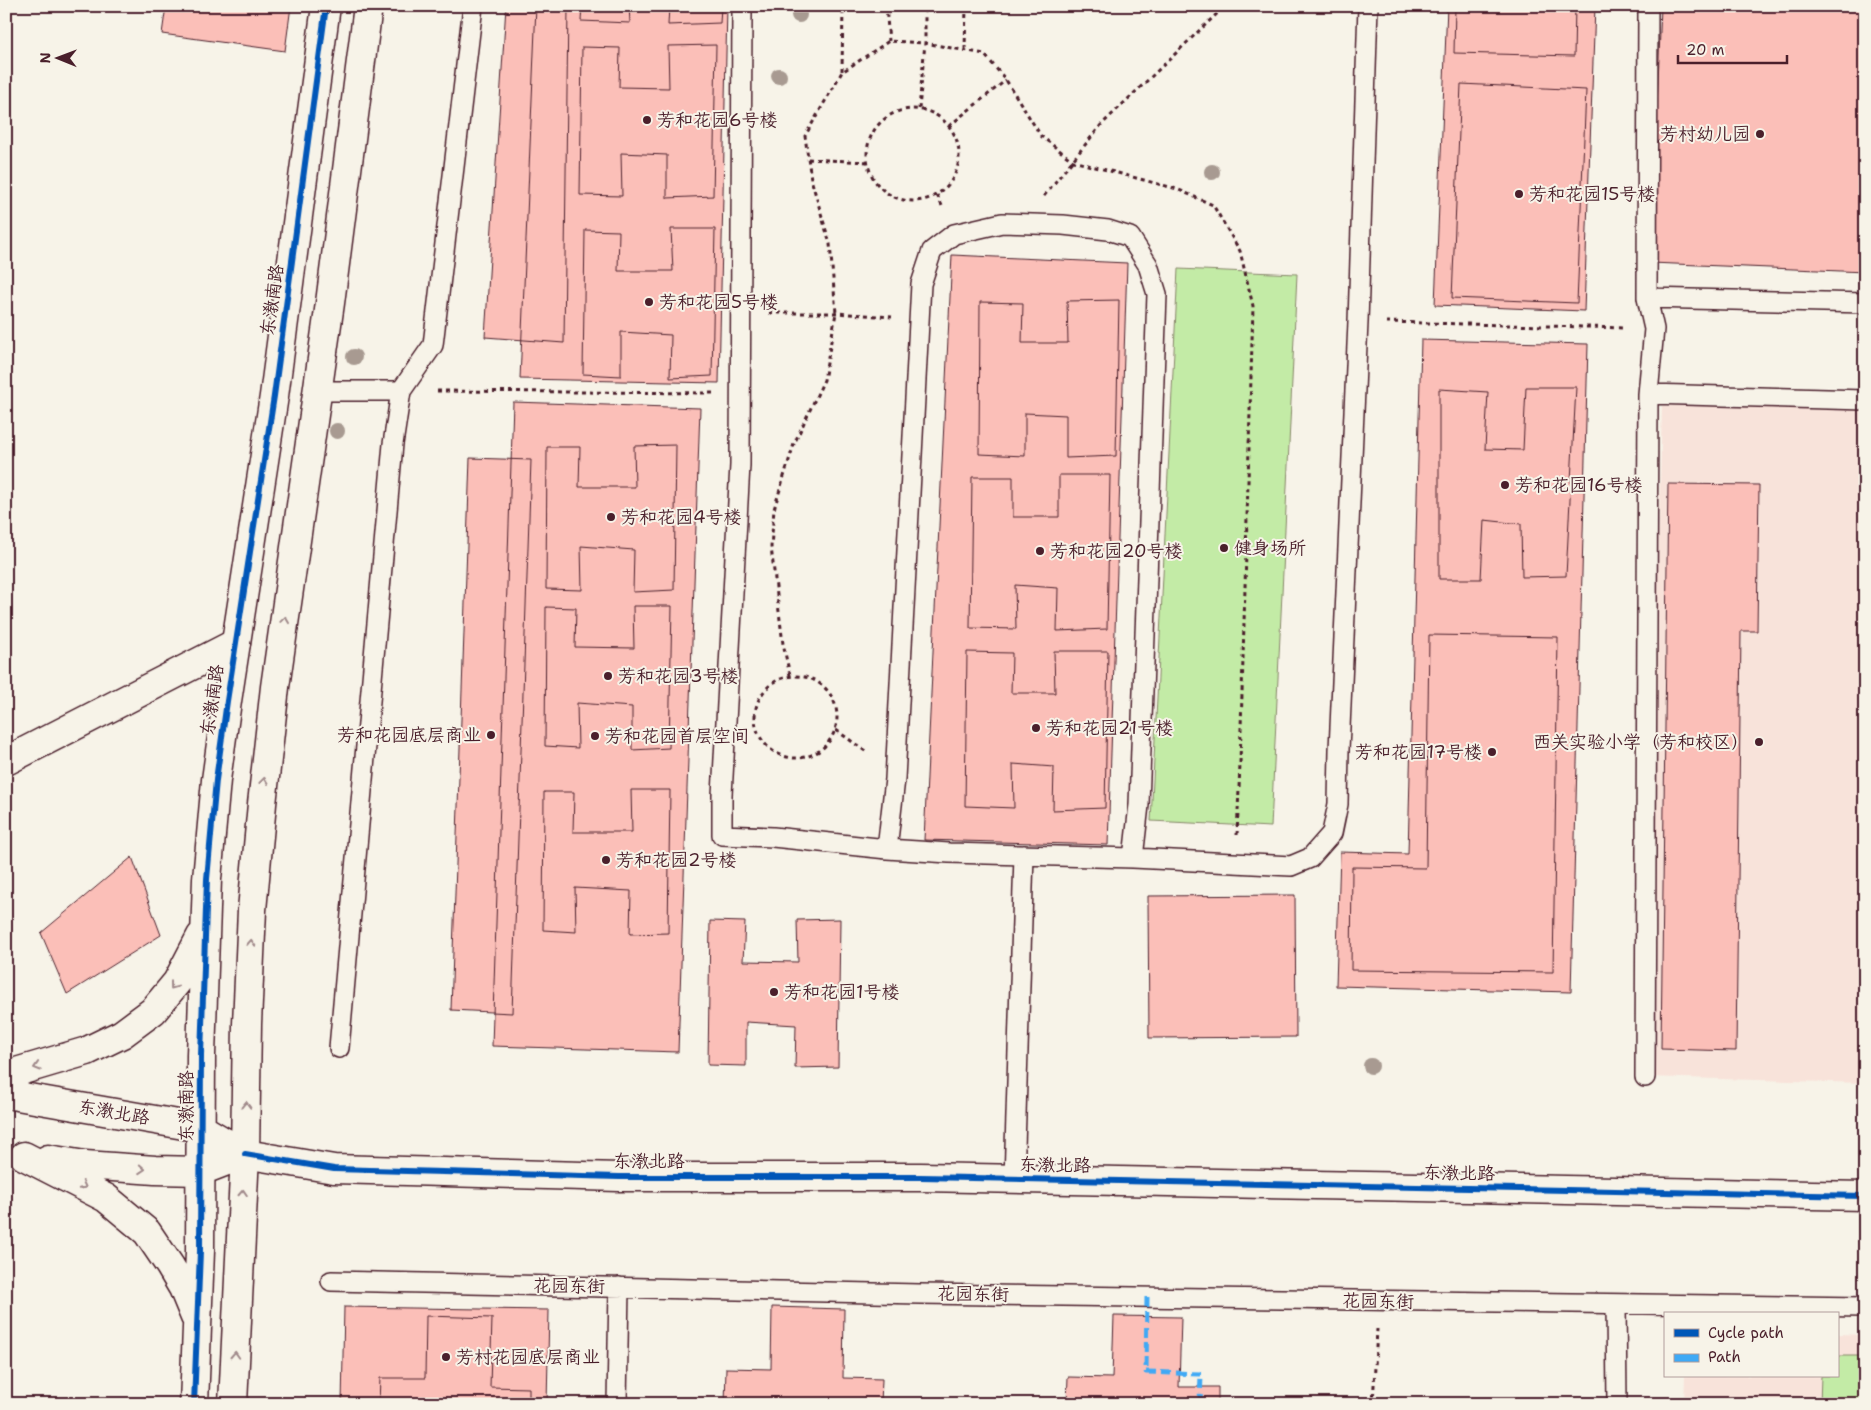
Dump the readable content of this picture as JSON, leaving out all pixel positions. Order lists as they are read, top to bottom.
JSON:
{
  "streets": {
    "street": ["东漖南路", "东漖北路"],
    "lane": ["花园东街"]
  },
  "crossings": [
    ["东漖南路", "东漖北路"]
  ],
  "places": [
    "芳和花园6号楼",
    "芳村幼儿园",
    "芳和花园15号楼",
    "芳和花园5号楼",
    "芳和花园16号楼",
    "芳和花园4号楼",
    "健身场所",
    "芳和花园20号楼",
    "芳和花园3号楼",
    "芳和花园21号楼",
    "芳和花园底层商业",
    "芳和花园首层空间",
    "西关实验小学（芳和校区）",
    "芳和花园17号楼",
    "芳和花园2号楼",
    "芳和花园1号楼",
    "芳村花园底层商业"
  ],
  "legend": ["Cycle path", "Path"],
  "scale_bar": "20 m",
  "north": "left"
}
